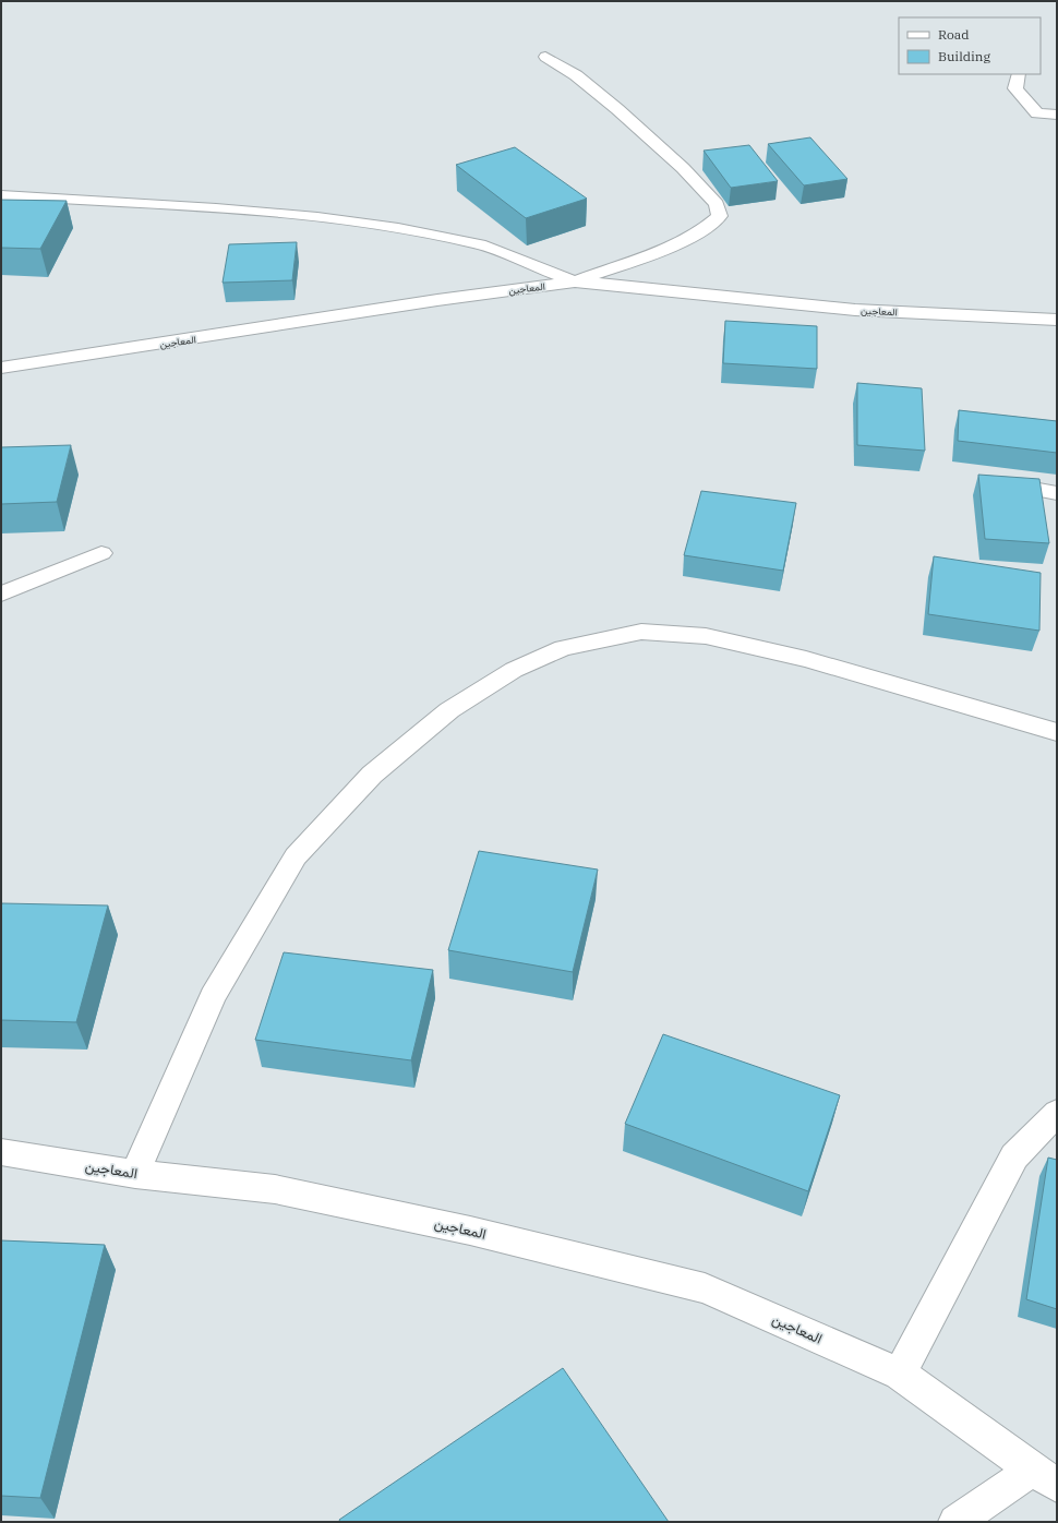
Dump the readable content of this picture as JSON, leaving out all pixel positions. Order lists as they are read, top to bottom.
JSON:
{
  "streets": {
    "street": ["المعاجين"]
  },
  "legend": ["Road", "Building"]
}
